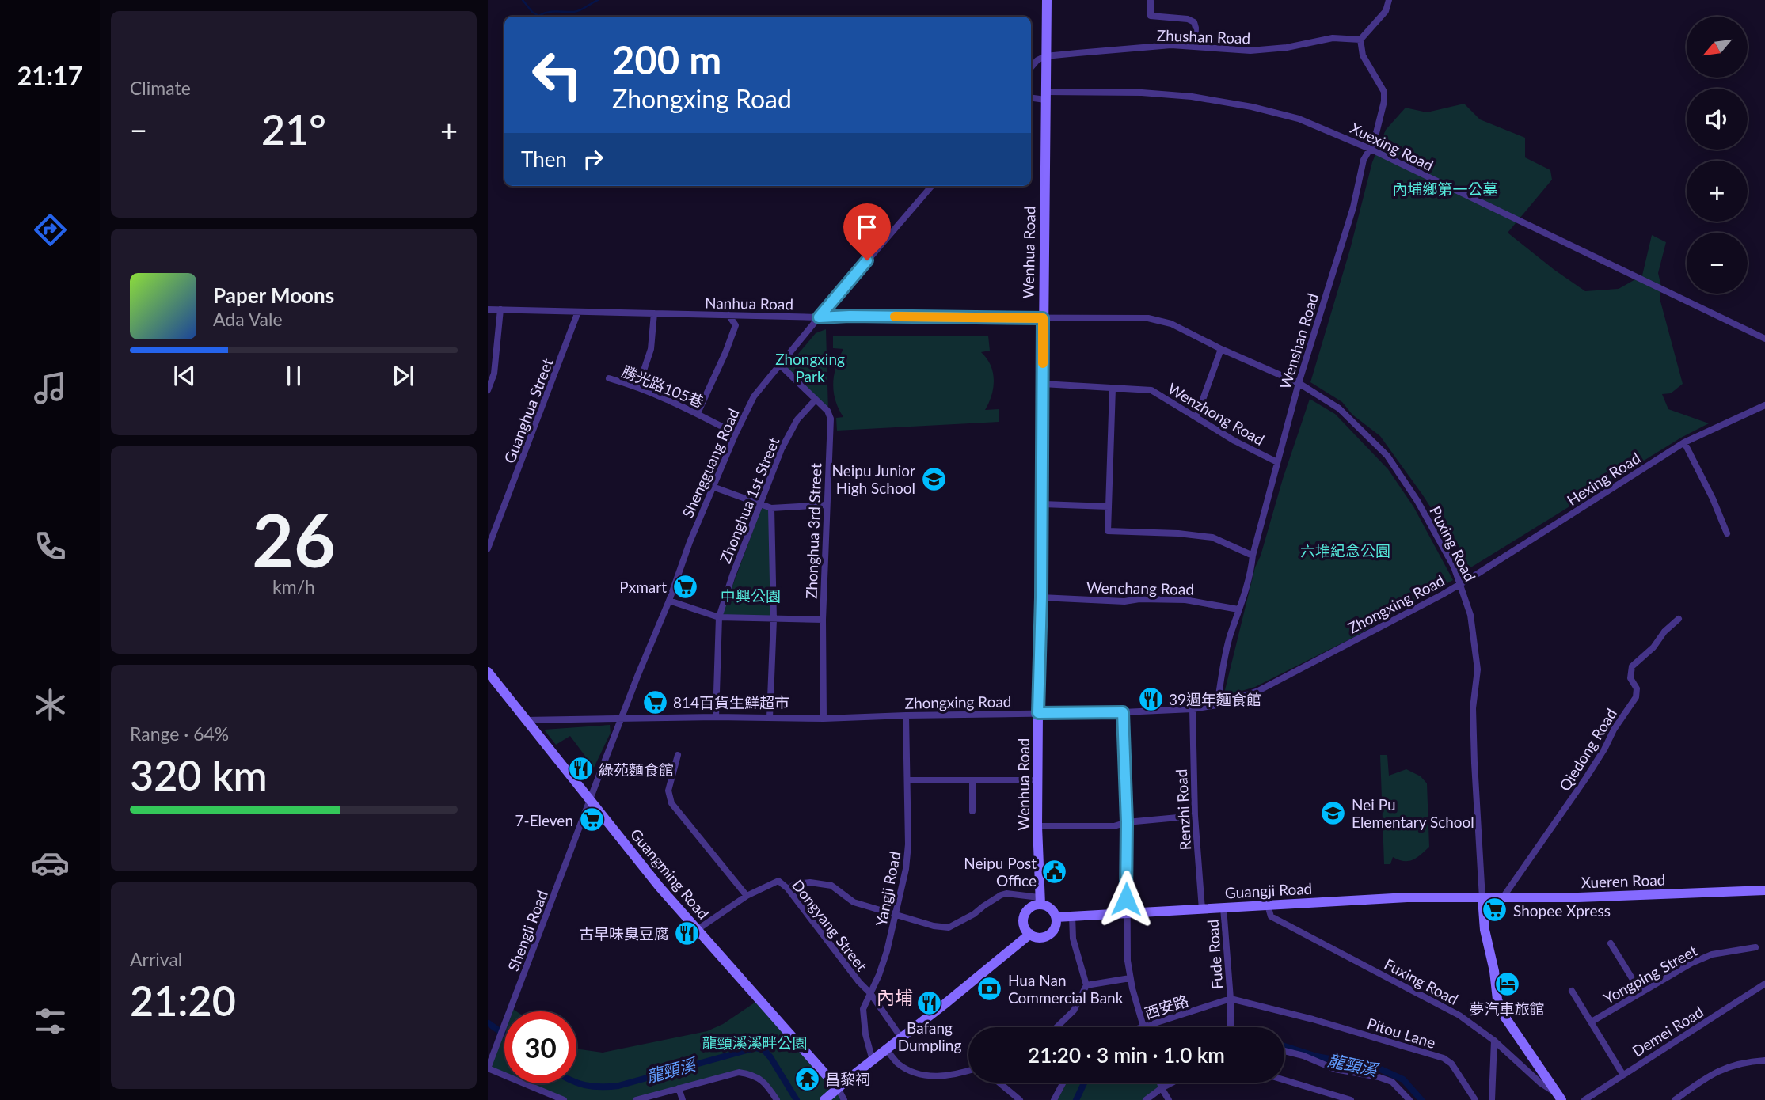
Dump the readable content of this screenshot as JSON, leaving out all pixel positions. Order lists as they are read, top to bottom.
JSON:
{
  "streets": {
    "main road": [
      "Wenhua Road",
      "Guangming Road",
      "Xueren Road",
      "Guangji Road"
    ],
    "street": [
      "Zhushan Road",
      "Xuexing Road",
      "Nanhua Road",
      "Wenshan Road",
      "勝光路105巷",
      "Guanghua Street",
      "Wenzhong Road",
      "Shengguang Road",
      "Hexing Road",
      "Zhonghua 1st Street",
      "Zhonghua 3rd Street",
      "Puxing Road",
      "Wenchang Road",
      "Zhongxing Road",
      "Qiedong Road",
      "Renzhi Road",
      "Yangji Road",
      "Dongyang Street",
      "Shengli Road",
      "Fude Road",
      "Yongping Street",
      "Fuxing Road",
      "西安路",
      "Demei Road",
      "Pitou Lane"
    ]
  },
  "crossings": [
    ["Zhushan Road", "Wenhua Road"],
    ["Zhushan Road", "Wenshan Road"],
    ["Xuexing Road", "Wenhua Road"],
    ["Xuexing Road", "Wenshan Road"],
    ["Wenhua Road", "Nanhua Road"],
    ["Wenhua Road", "Wenzhong Road"],
    ["Wenhua Road", "Wenchang Road"],
    ["Wenhua Road", "Zhongxing Road"],
    ["Wenhua Road", "Guangji Road"],
    ["Nanhua Road", "Guanghua Street"],
    ["Nanhua Road", "Shengguang Road"],
    ["Nanhua Road", "Puxing Road"],
    ["Wenshan Road", "Wenzhong Road"],
    ["Wenshan Road", "Puxing Road"],
    ["Wenshan Road", "Wenchang Road"],
    ["Wenshan Road", "Zhongxing Road"],
    ["勝光路105巷", "Shengguang Road"],
    ["Shengguang Road", "Zhonghua 3rd Street"],
    ["Shengguang Road", "Zhongxing Road"],
    ["Shengguang Road", "Guangming Road"],
    ["Shengguang Road", "Shengli Road"],
    ["Hexing Road", "Puxing Road"],
    ["Hexing Road", "Zhongxing Road"],
    ["Zhonghua 1st Street", "Zhonghua 3rd Street"],
    ["Zhonghua 1st Street", "Zhongxing Road"],
    ["Zhonghua 3rd Street", "Zhongxing Road"],
    ["Puxing Road", "Zhongxing Road"],
    ["Puxing Road", "Xueren Road"],
    ["Puxing Road", "Guangji Road"],
    ["Zhongxing Road", "Renzhi Road"],
    ["Zhongxing Road", "Guangming Road"],
    ["Zhongxing Road", "Yangji Road"],
    ["Qiedong Road", "Xueren Road"],
    ["Renzhi Road", "Guangji Road"],
    ["Guangming Road", "Shengli Road"],
    ["Xueren Road", "Guangji Road"],
    ["Yangji Road", "Dongyang Street"],
    ["Guangji Road", "Fude Road"],
    ["Guangji Road", "Fuxing Road"],
    ["Fude Road", "西安路"],
    ["Fude Road", "Pitou Lane"]
  ],
  "districts": ["內埔"],
  "water": ["龍頸溪"],
  "parks": [
    "內埔鄉第一公墓",
    "Zhongxing Park",
    "六堆紀念公園",
    "中興公園",
    "龍頸溪溪畔公園"
  ],
  "places": {
    "school or university": ["Neipu Junior High School", "Nei Pu Elementary School"],
    "supermarket": [
      "Pxmart",
      "814百貨生鮮超市",
      "7-Eleven",
      "Shopee Xpress"
    ],
    "restaurant": [
      "39週年麵食館",
      "綠苑麵食館",
      "古早味臭豆腐",
      "Bafang Dumpling"
    ],
    "public building": ["Neipu Post Office"],
    "hotel": ["夢汽車旅館"],
    "bank": ["Hua Nan Commercial Bank"],
    "temple": ["昌黎祠"]
  },
  "north": "bottom left",
  "page": {
    "tabs": "21:17",
    "tile": [
      "Climate",
      ["26", "km/h"],
      ["Range · 64%", "320 km"],
      ["Arrival", "21:20"]
    ],
    "map_buttons": ["+", "−"],
    "turn": ["200 m", "Zhongxing Road"],
    "heat": ["−", "21°", "+"],
    "then": "Then",
    "song": ["Paper Moons", "Ada Vale"],
    "limit": "30",
    "trip": "21:20 · 3 min · 1.0 km"
  }
}
